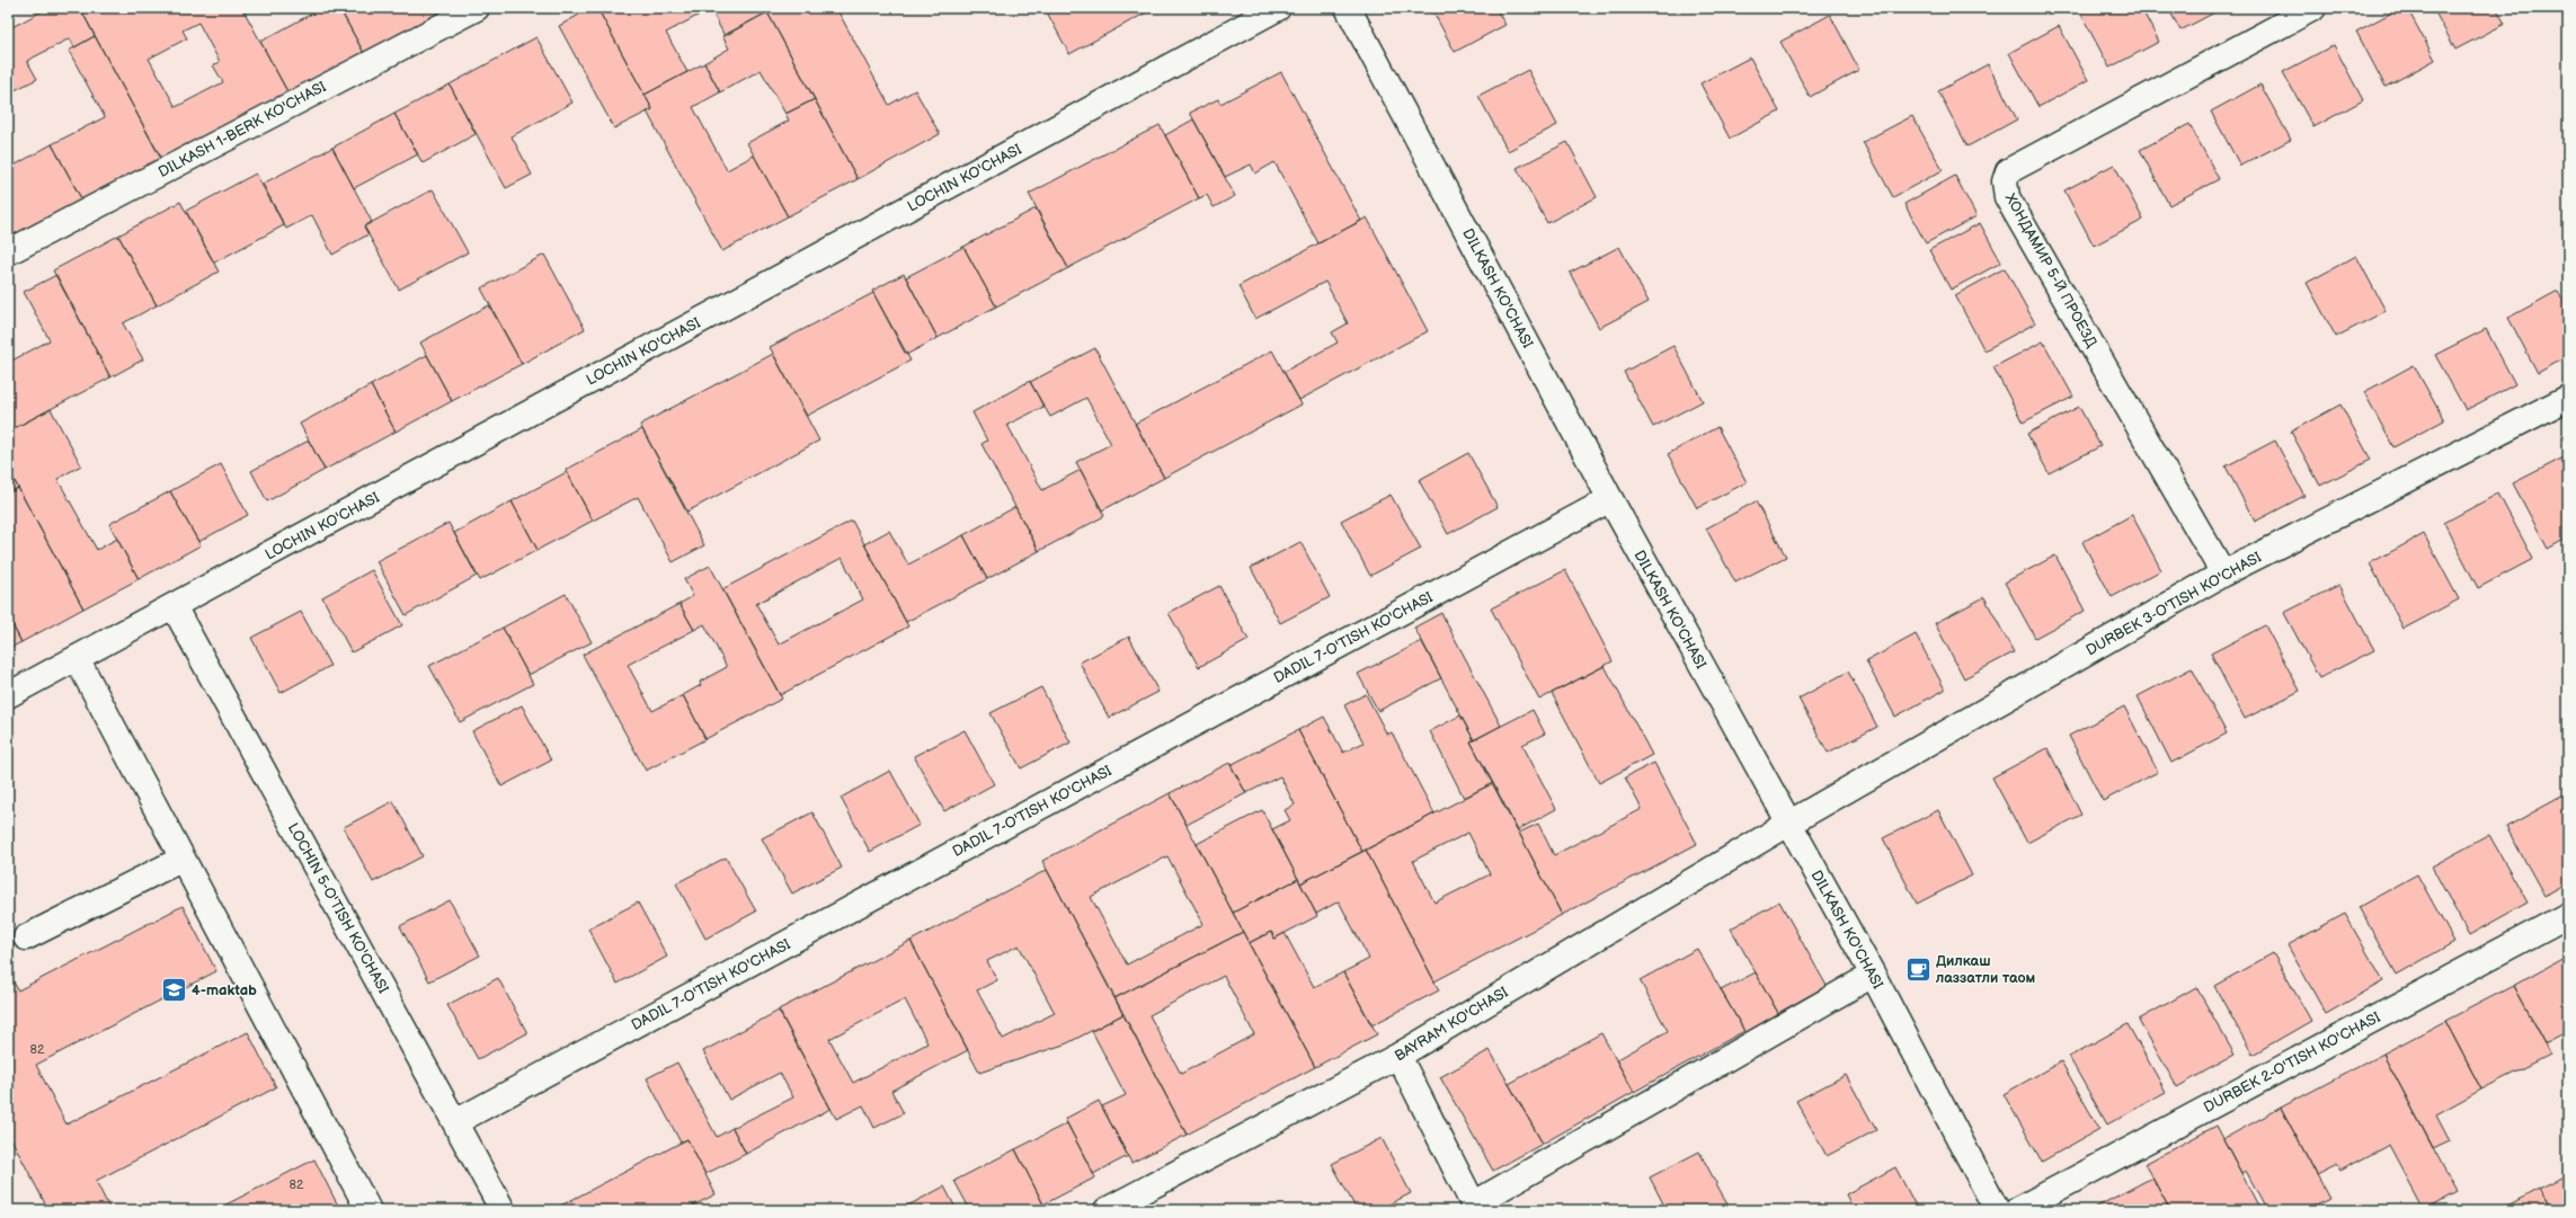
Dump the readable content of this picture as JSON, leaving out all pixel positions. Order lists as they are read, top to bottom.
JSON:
{
  "streets": {
    "street": [
      "DILKASH 1-BERK KO'CHASI",
      "LOCHIN KO'CHASI",
      "ХОНДАМИР 5-Й ПРОЕЗД",
      "DILKASH KO'CHASI",
      "DURBEK 3-O'TISH KO'CHASI",
      "DADIL 7-O'TISH KO'CHASI",
      "LOCHIN 5-O'TISH KO'CHASI",
      "BAYRAM KO'CHASI",
      "DURBEK 2-O'TISH KO'CHASI"
    ]
  },
  "crossings": [
    ["LOCHIN KO'CHASI", "LOCHIN 5-O'TISH KO'CHASI"],
    ["ХОНДАМИР 5-Й ПРОЕЗД", "DURBEK 3-O'TISH KO'CHASI"],
    ["DILKASH KO'CHASI", "DURBEK 3-O'TISH KO'CHASI"],
    ["DILKASH KO'CHASI", "DADIL 7-O'TISH KO'CHASI"],
    ["DILKASH KO'CHASI", "BAYRAM KO'CHASI"],
    ["DURBEK 3-O'TISH KO'CHASI", "BAYRAM KO'CHASI"],
    ["DADIL 7-O'TISH KO'CHASI", "LOCHIN 5-O'TISH KO'CHASI"]
  ],
  "places": {
    "cafe": ["Дилкаш лаззатли таом"],
    "school or university": ["4-maktab"]
  },
  "house_numbers": ["82", "82"]
}
